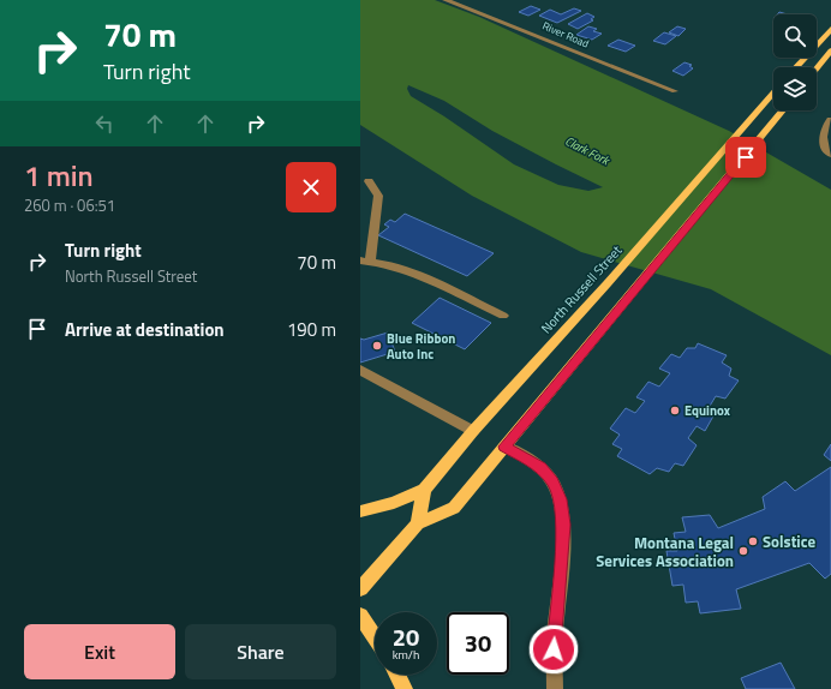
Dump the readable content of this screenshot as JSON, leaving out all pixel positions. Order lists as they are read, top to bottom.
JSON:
{
  "streets": {
    "main road": ["North Russell Street"],
    "street": ["River Road"]
  },
  "water": ["Clark Fork"],
  "places": [
    "Blue Ribbon Auto Inc",
    "Equinox",
    "Solstice",
    "Montana Legal Services Association"
  ],
  "page": {
    "turn": ["70 m", "Turn right"],
    "heading": ["1 min", "260 m · 06:51"],
    "list": [
      {
        "name": "Turn right",
        "note": "North Russell Street",
        "value": "70 m"
      },
      {
        "name": "Arrive at destination",
        "value": "190 m"
      }
    ],
    "speed": "20 km/h",
    "limit": "30",
    "buttons": ["Exit", "Share"]
  }
}
